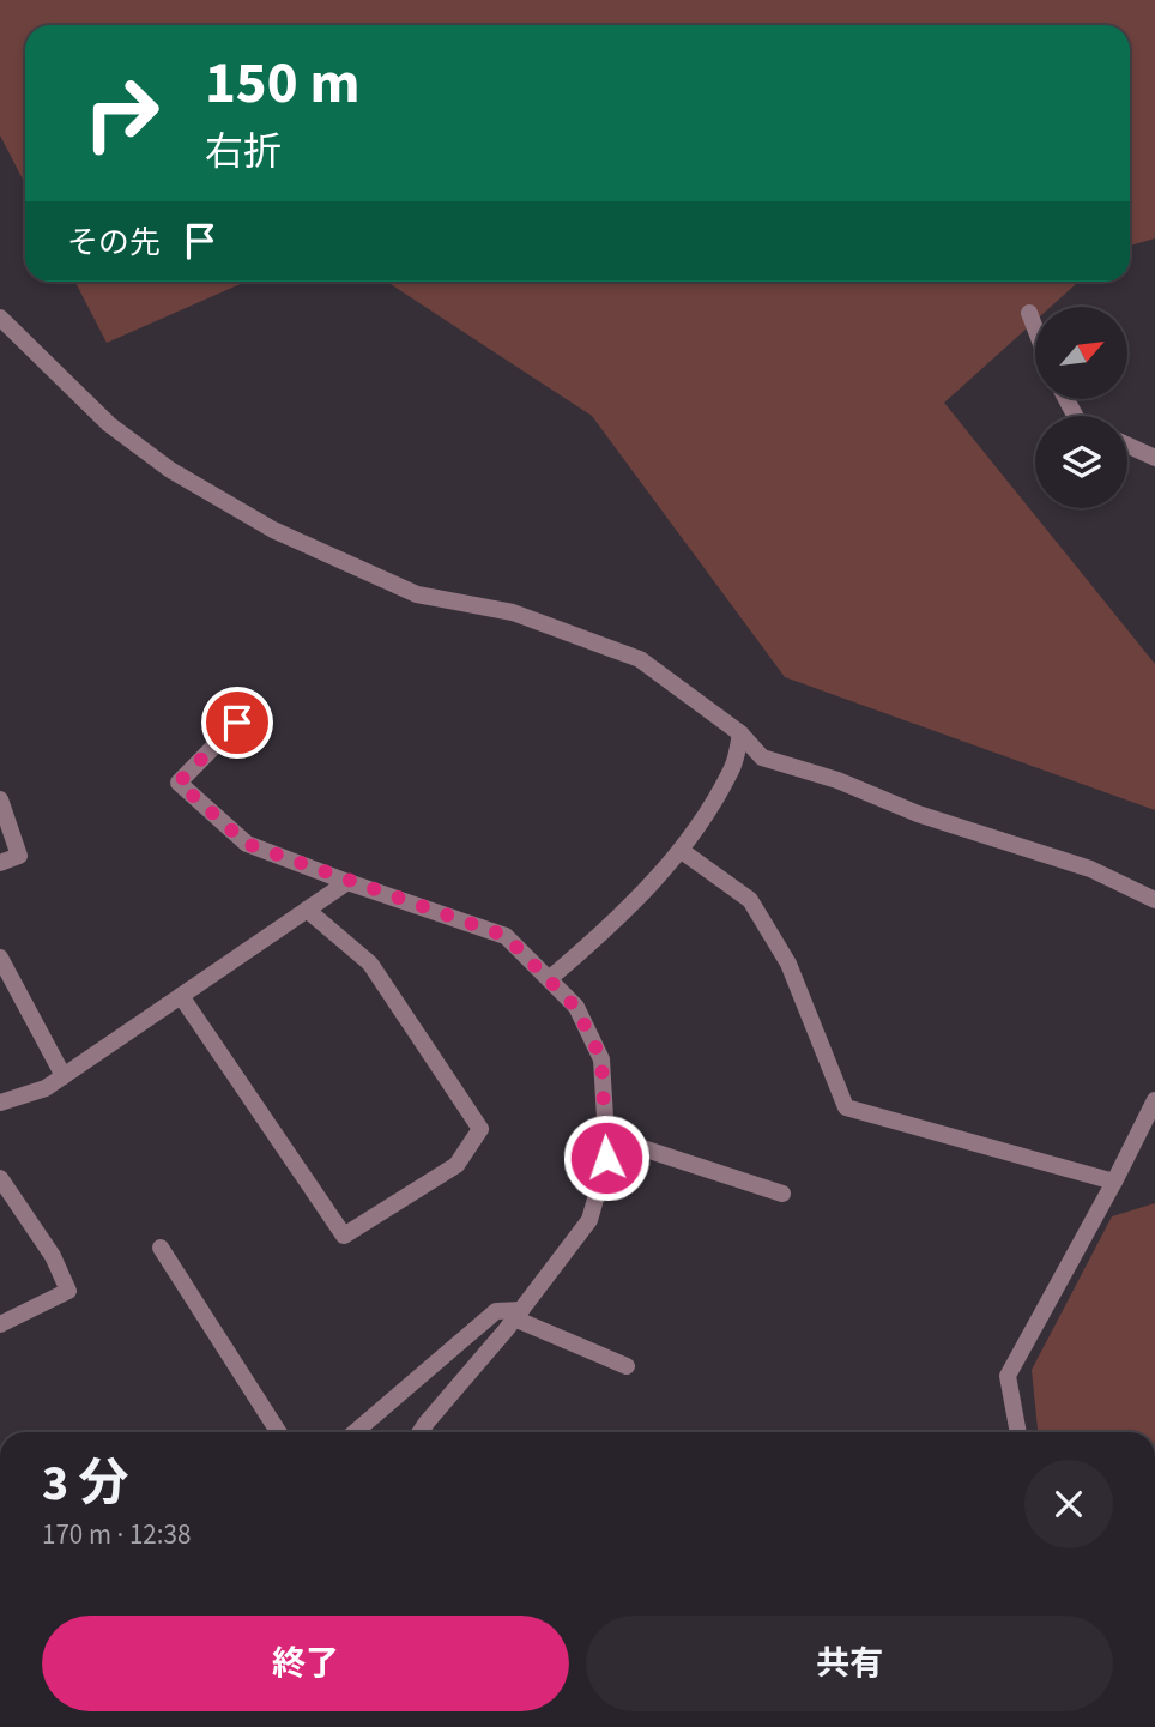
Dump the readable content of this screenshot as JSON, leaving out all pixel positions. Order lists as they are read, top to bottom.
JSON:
{
  "north": "top right",
  "page": {
    "turn": ["150 m", "右折"],
    "then": "その先",
    "heading": ["3 分", "170 m · 12:38"],
    "buttons": ["終了", "共有"]
  }
}
